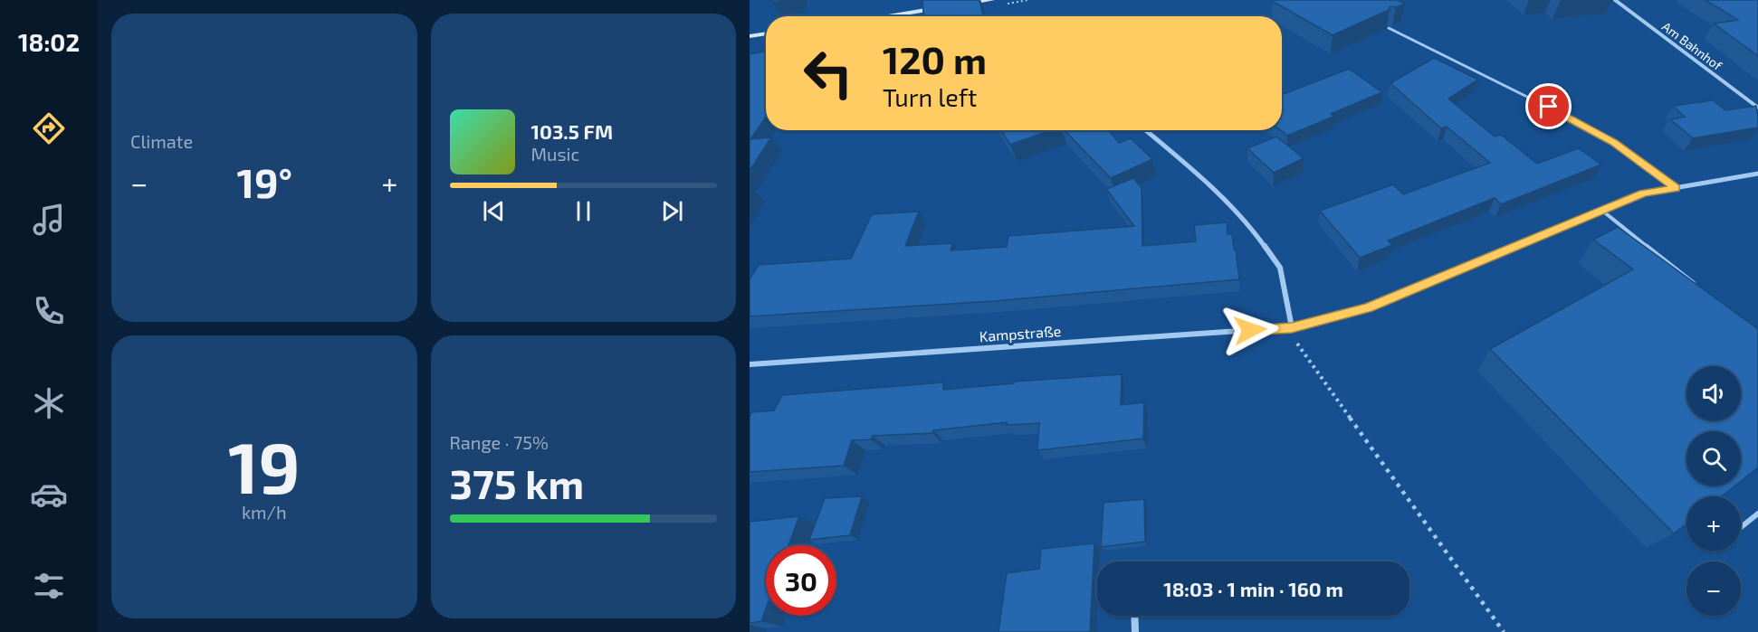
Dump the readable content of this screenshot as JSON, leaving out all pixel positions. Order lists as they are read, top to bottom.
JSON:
{
  "streets": {
    "street": ["Am Bahnhof", "Kampstraße"]
  },
  "page": {
    "tabs": "18:02",
    "tile": [
      "Climate",
      ["19", "km/h"],
      ["Range · 75%", "375 km"]
    ],
    "turn": ["120 m", "Turn left"],
    "song": ["103.5 FM", "Music"],
    "heat": ["−", "19°", "+"],
    "map_buttons": ["+", "−"],
    "limit": "30",
    "trip": "18:03 · 1 min · 160 m"
  }
}
